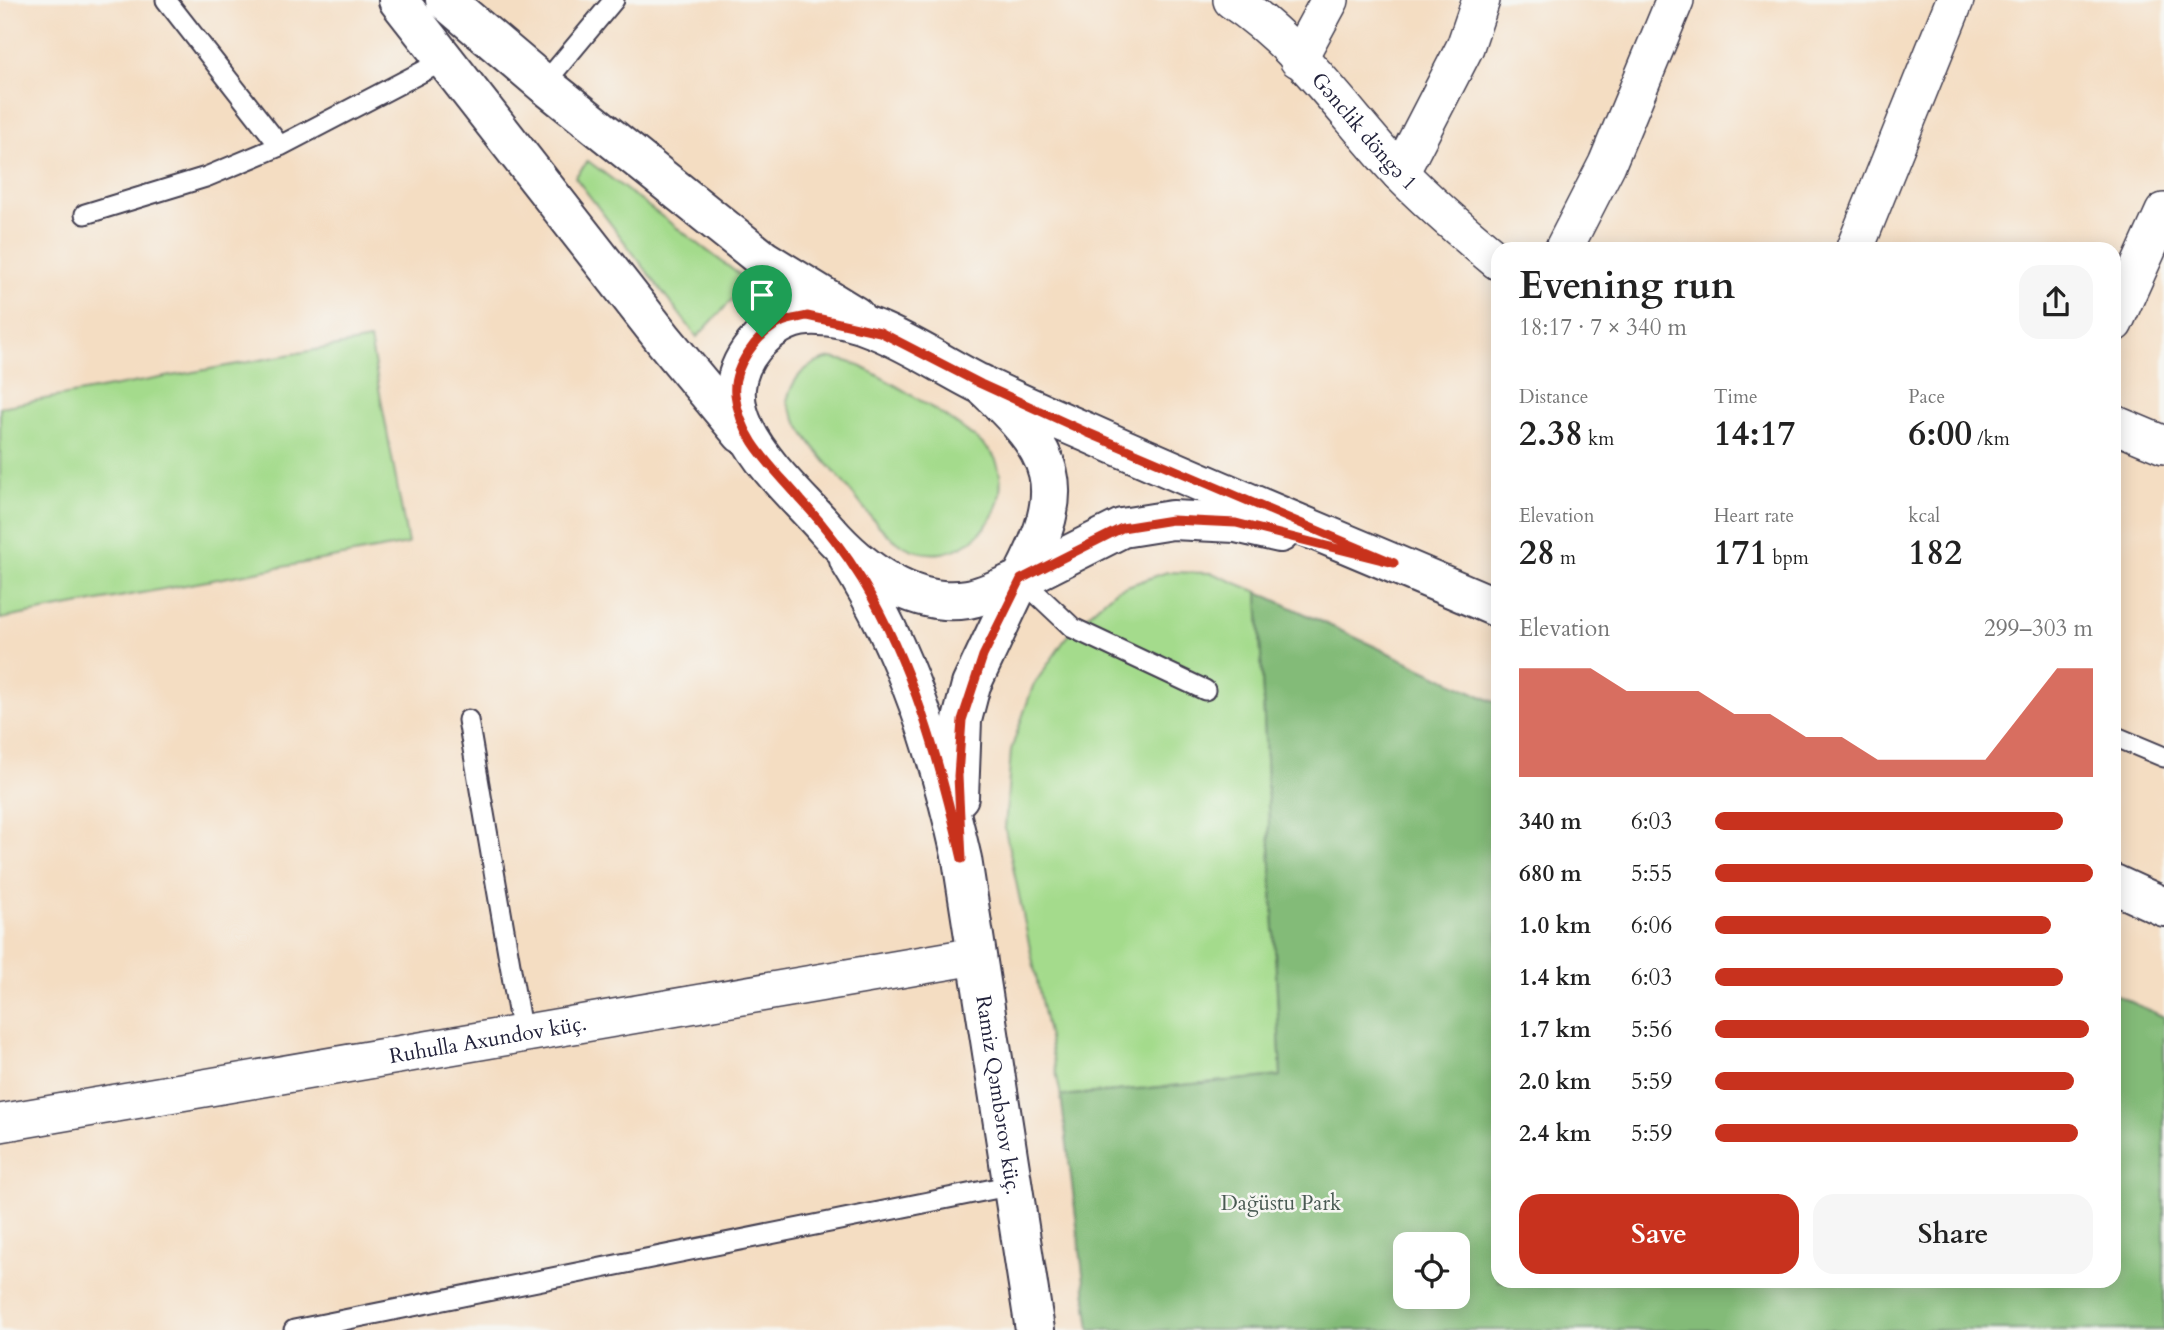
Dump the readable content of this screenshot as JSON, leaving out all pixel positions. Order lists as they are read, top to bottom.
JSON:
{
  "streets": {
    "main road": ["Ramiz Qəmbərov küç."],
    "street": ["Gənclik döngə 1", "Ruhulla Axundov küç."]
  },
  "crossings": [
    ["Ruhulla Axundov küç.", "Ramiz Qəmbərov küç."]
  ],
  "parks": ["Dağüstu Park"],
  "page": {
    "heading": ["Evening run", "18:17 · 7 × 340 m"],
    "stats": [
      ["Distance", "2.38 km"],
      ["Time", "14:17"],
      ["Pace", "6:00 /km"],
      ["Elevation", "28 m"],
      ["Heart rate", "171 bpm"],
      ["kcal", "182"]
    ],
    "chart": ["Elevation", "299–303 m"],
    "list": [
      {
        "name": "340 m",
        "note": "6:03"
      },
      {
        "name": "680 m",
        "note": "5:55"
      },
      {
        "name": "1.0 km",
        "note": "6:06"
      },
      {
        "name": "1.4 km",
        "note": "6:03"
      },
      {
        "name": "1.7 km",
        "note": "5:56"
      },
      {
        "name": "2.0 km",
        "note": "5:59"
      },
      {
        "name": "2.4 km",
        "note": "5:59"
      }
    ],
    "buttons": ["Save", "Share"]
  }
}
